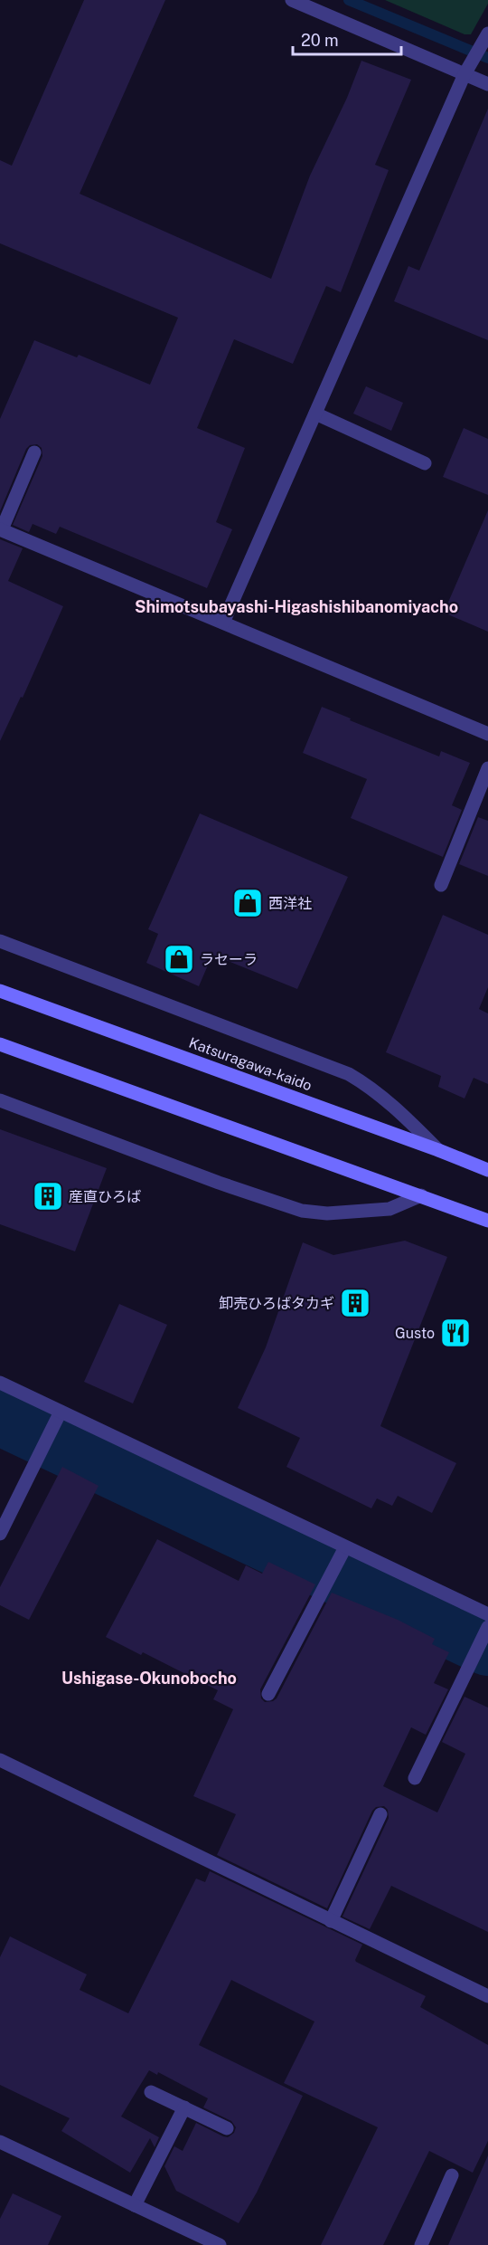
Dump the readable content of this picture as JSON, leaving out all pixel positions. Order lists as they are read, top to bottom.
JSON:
{
  "streets": {
    "street": ["Katsuragawa-kaido"]
  },
  "districts": ["Shimotsubayashi-Higashishibanomiyacho", "Ushigase-Okunobocho"],
  "places": {
    "shop": ["西洋社", "ラセーラ"],
    "building": ["産直ひろば", "卸売ひろばタカギ"],
    "restaurant": ["Gusto"]
  },
  "scale_bar": "20 m"
}
